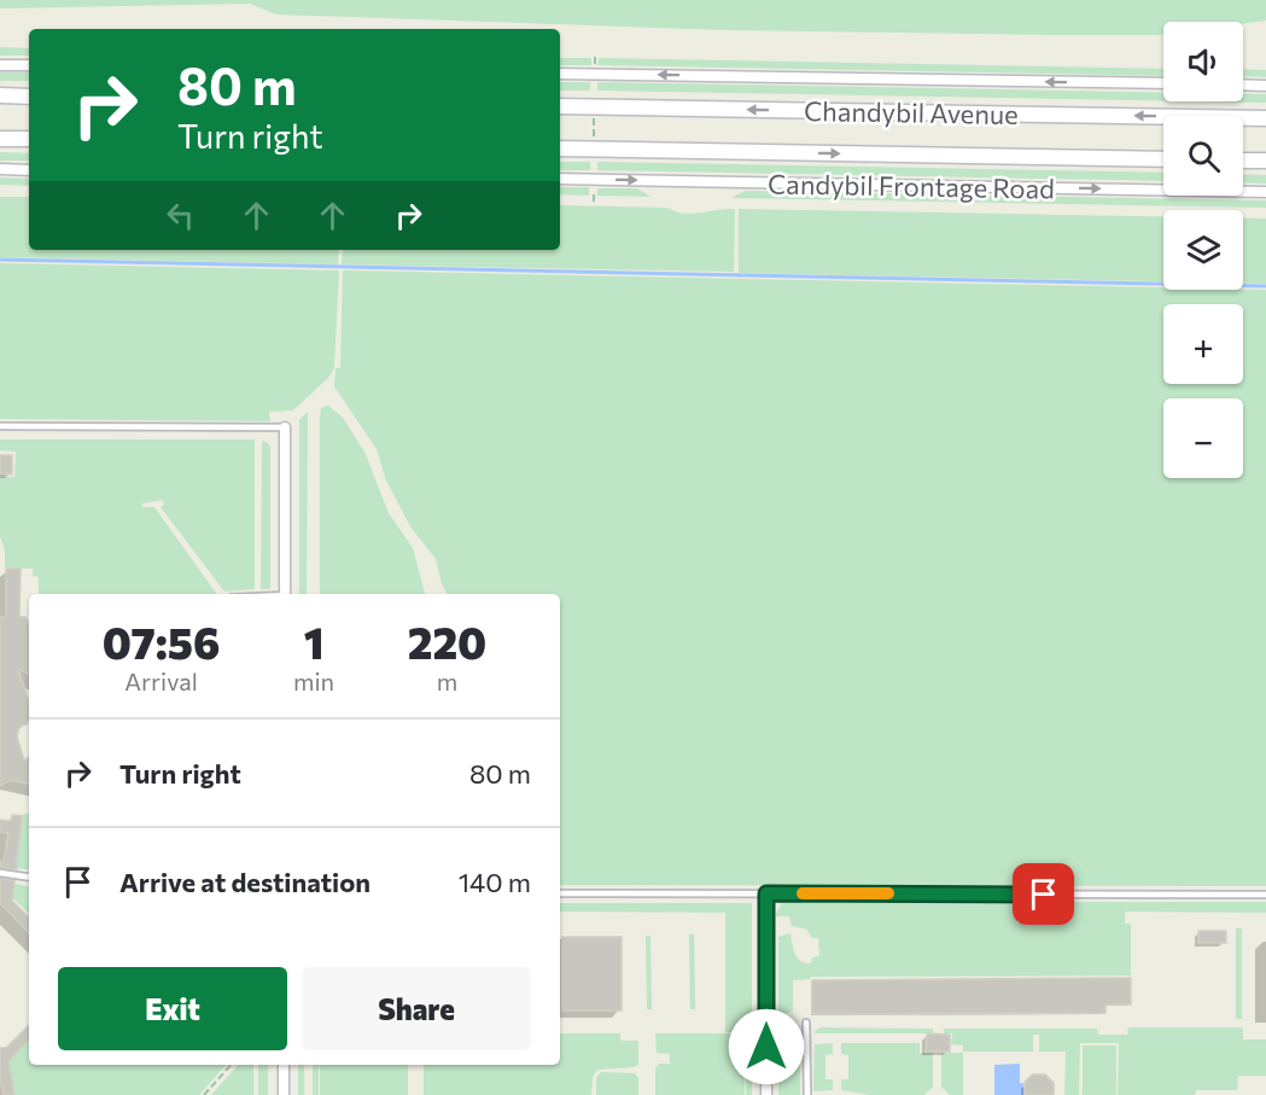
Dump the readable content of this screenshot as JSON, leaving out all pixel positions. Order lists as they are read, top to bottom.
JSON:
{
  "streets": {
    "main road": ["Chandybil Avenue"],
    "street": ["Candybil Frontage Road"]
  },
  "one_way": ["Candybil Frontage Road"],
  "page": {
    "map_buttons": ["+", "−"],
    "turn": ["80 m", "Turn right"],
    "eta": [
      "07:56",
      "Arrival",
      "1",
      "min",
      "220",
      "m"
    ],
    "list": [
      {
        "name": "Turn right",
        "value": "80 m"
      },
      {
        "name": "Arrive at destination",
        "value": "140 m"
      }
    ],
    "buttons": ["Exit", "Share"]
  }
}
